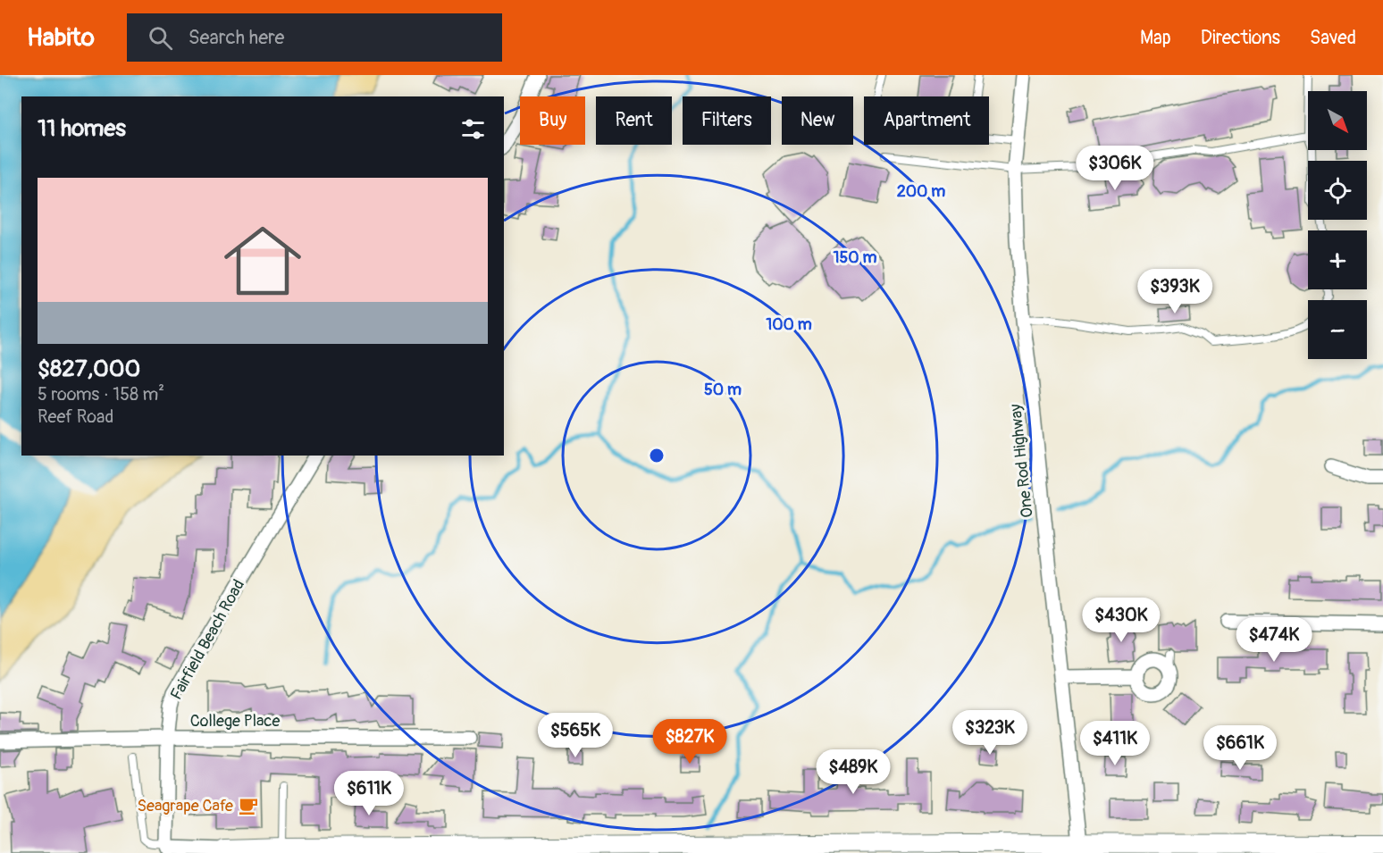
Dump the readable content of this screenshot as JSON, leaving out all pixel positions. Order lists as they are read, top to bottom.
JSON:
{
  "streets": {
    "street": ["One Rod Highway", "Fairfield Beach Road", "College Place"]
  },
  "crossings": [
    ["Fairfield Beach Road", "College Place"]
  ],
  "places": {
    "cafe": ["Seagrape Cafe"]
  },
  "north": "bottom right",
  "page": {
    "header": "Habito",
    "search": "Search here",
    "nav": ["Map", "Directions", "Saved"],
    "map_buttons": ["+", "−"],
    "chip": [
      "Buy",
      "Rent",
      "Filters",
      "New",
      "Apartment"
    ],
    "heading": "11 homes",
    "price": [
      "$306K",
      "$393K",
      "$430K",
      "$474K",
      "$323K",
      "$565K",
      "$827K",
      "$411K",
      "$661K",
      "$489K",
      "$611K"
    ],
    "list": [
      {
        "name": "$827,000",
        "note": "5 rooms · 158 m² · Reef Road"
      }
    ]
  },
  "rings": [
    "200 m",
    "150 m",
    "100 m",
    "50 m"
  ]
}
